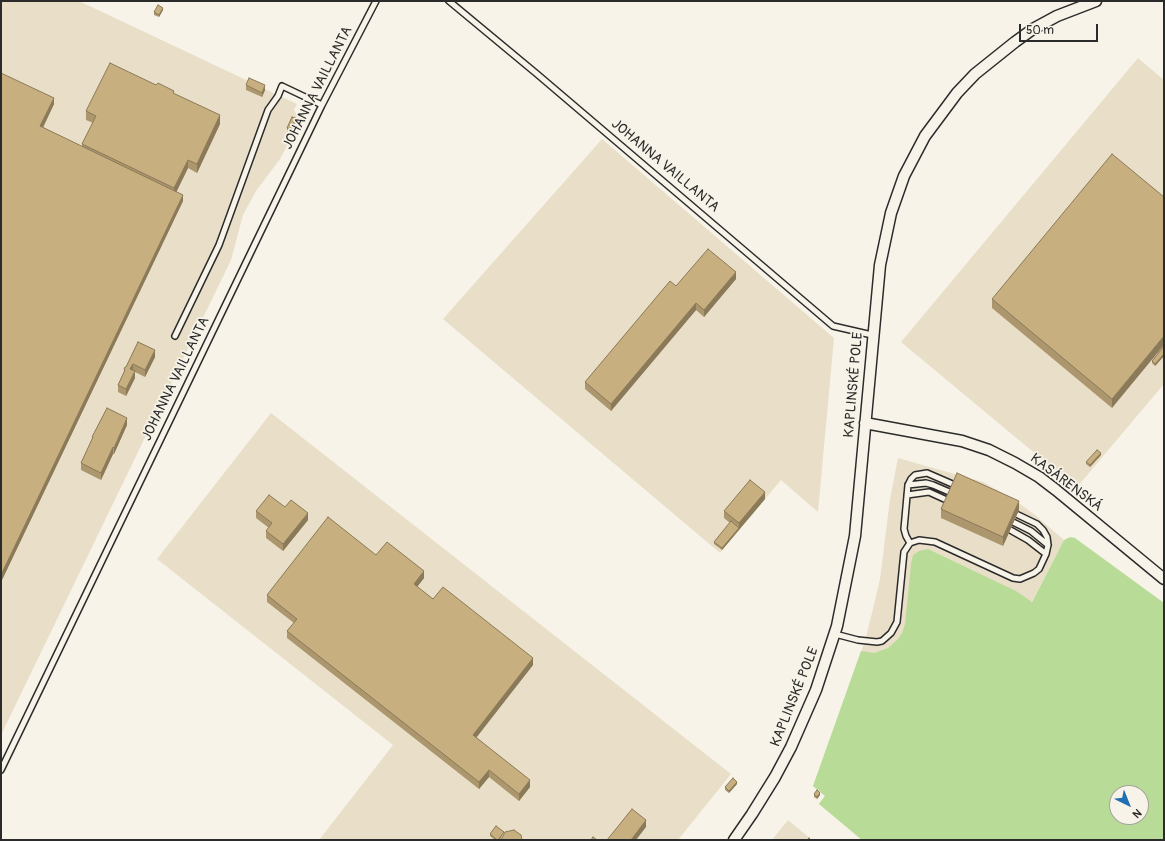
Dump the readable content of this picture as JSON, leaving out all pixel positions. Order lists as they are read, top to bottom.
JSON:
{
  "streets": {
    "street": ["KAPLINSKÉ POLE", "KASÁRENSKÁ"],
    "lane": ["JOHANNA VAILLANTA"]
  },
  "crossings": [
    ["JOHANNA VAILLANTA", "KAPLINSKÉ POLE"],
    ["KAPLINSKÉ POLE", "KASÁRENSKÁ"]
  ],
  "scale_bar": "50 m",
  "north": "bottom right"
}
